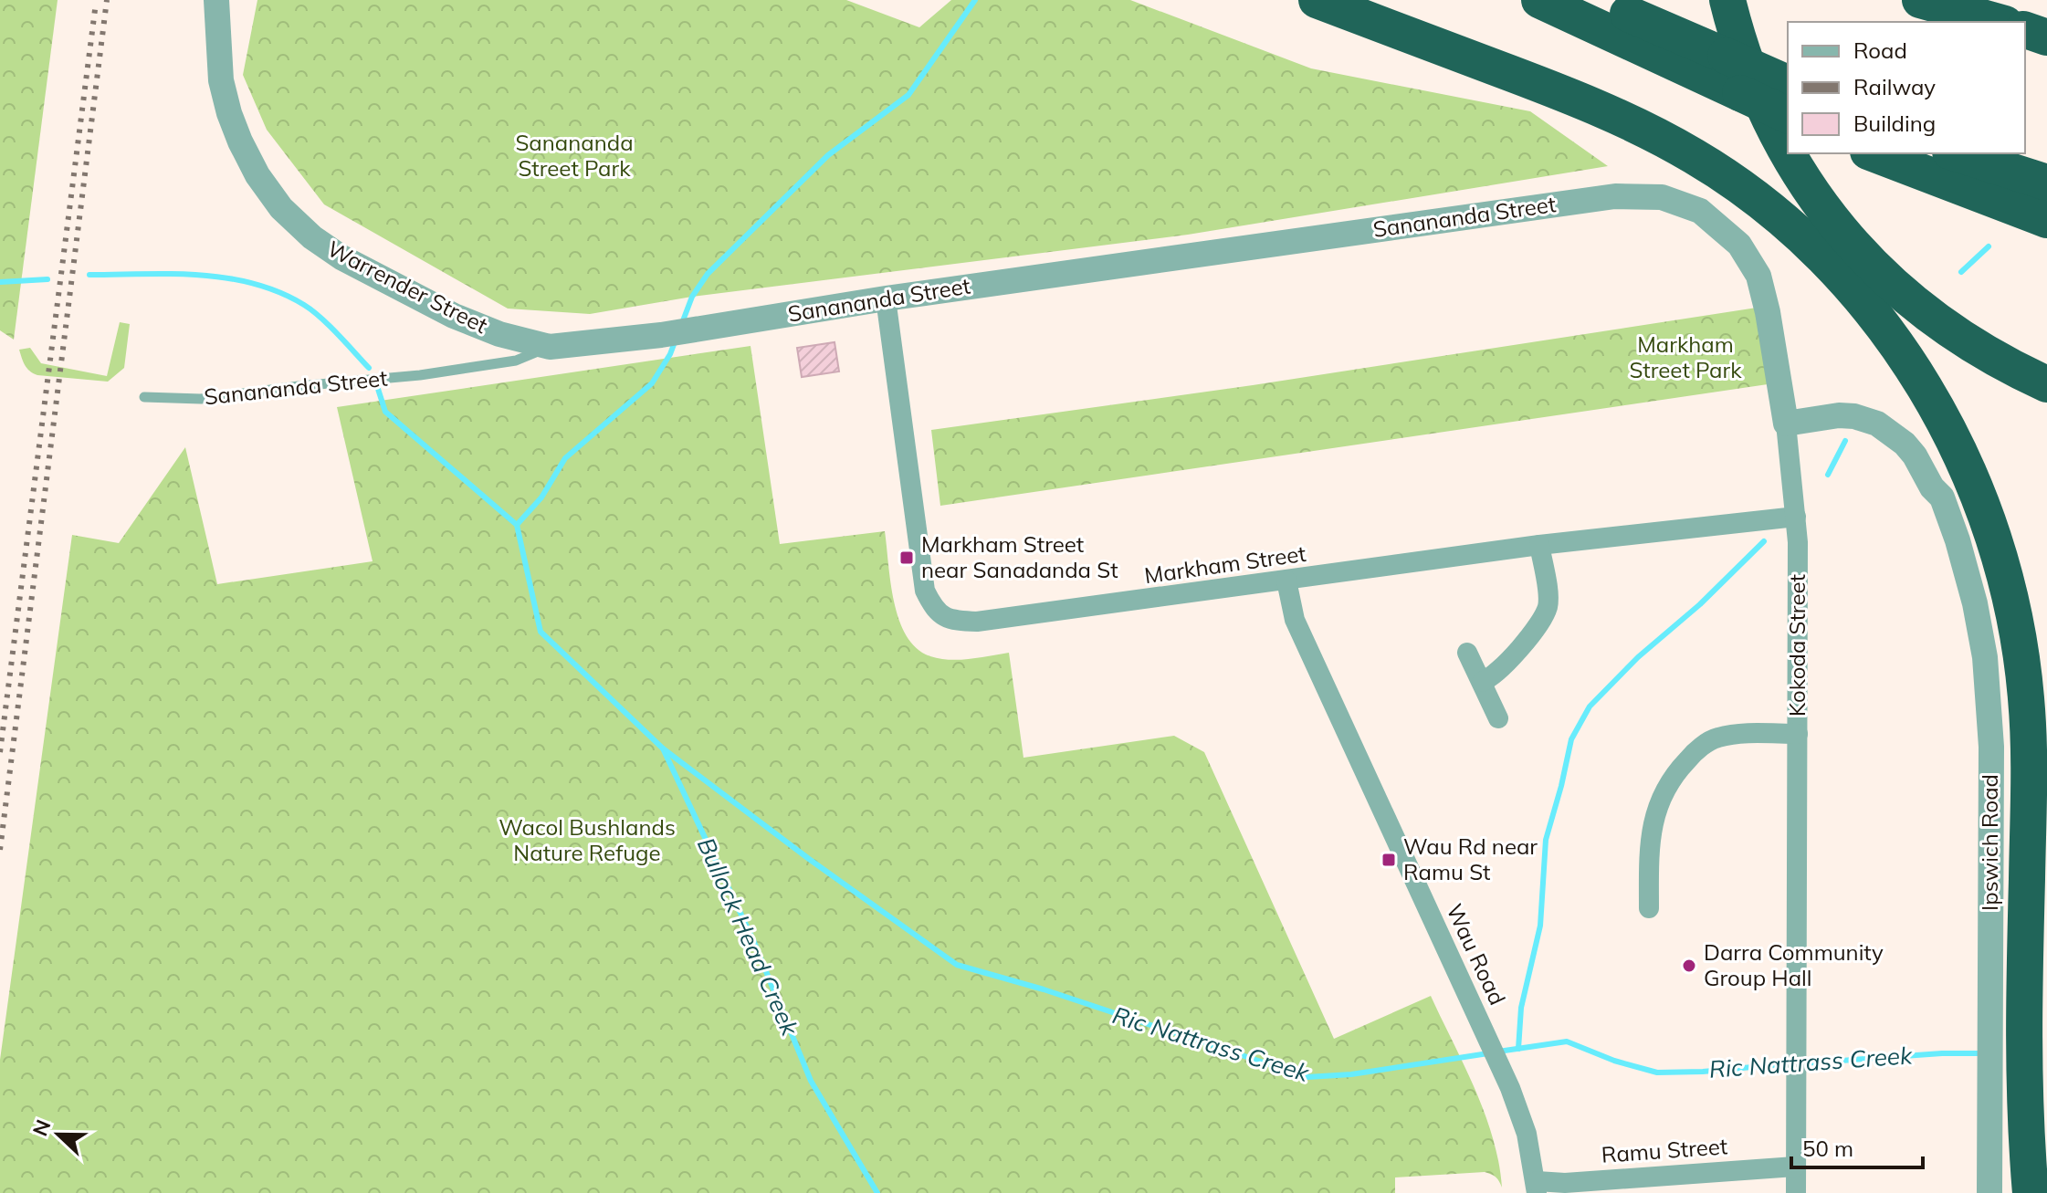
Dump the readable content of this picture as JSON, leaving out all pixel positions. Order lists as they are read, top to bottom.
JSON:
{
  "streets": {
    "street": [
      "Sanananda Street",
      "Warrender Street",
      "Markham Street",
      "Kokoda Street",
      "Ipswich Road",
      "Wau Road",
      "Ramu Street"
    ]
  },
  "crossings": [
    ["Sanananda Street", "Warrender Street"],
    ["Sanananda Street", "Markham Street"],
    ["Sanananda Street", "Kokoda Street"],
    ["Markham Street", "Kokoda Street"],
    ["Markham Street", "Wau Road"],
    ["Kokoda Street", "Ipswich Road"],
    ["Kokoda Street", "Ramu Street"],
    ["Wau Road", "Ramu Street"]
  ],
  "water": ["Bullock Head Creek", "Ric Nattrass Creek"],
  "parks": ["Sanananda Street Park", "Markham Street Park", "Wacol Bushlands Nature Refuge"],
  "places": {
    "transit": ["Markham Street near Sanadanda St", "Wau Rd near Ramu St"],
    "other": ["Darra Community Group Hall"]
  },
  "legend": ["Road", "Railway", "Building"],
  "scale_bar": "50 m",
  "north": "left"
}
